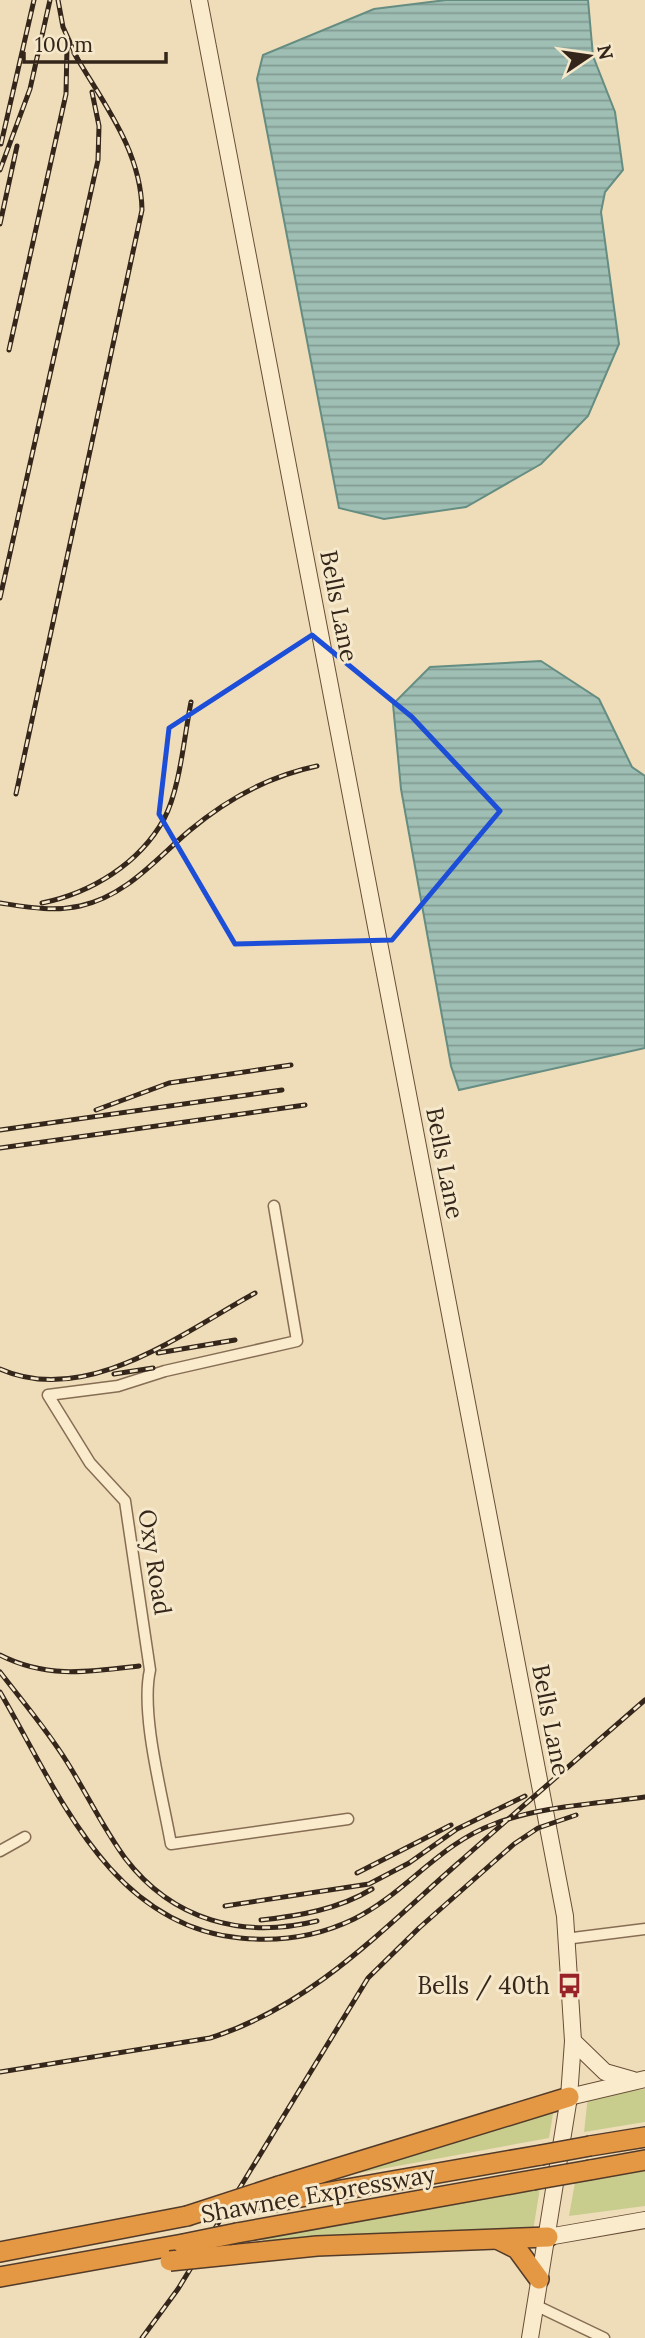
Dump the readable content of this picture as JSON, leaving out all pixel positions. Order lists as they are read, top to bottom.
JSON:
{
  "streets": {
    "highway": ["Shawnee Expressway"],
    "street": ["Bells Lane", "Oxy Road"]
  },
  "places": {
    "bus stop": ["Bells / 40th"]
  },
  "scale_bar": "100 m",
  "north": "right"
}
